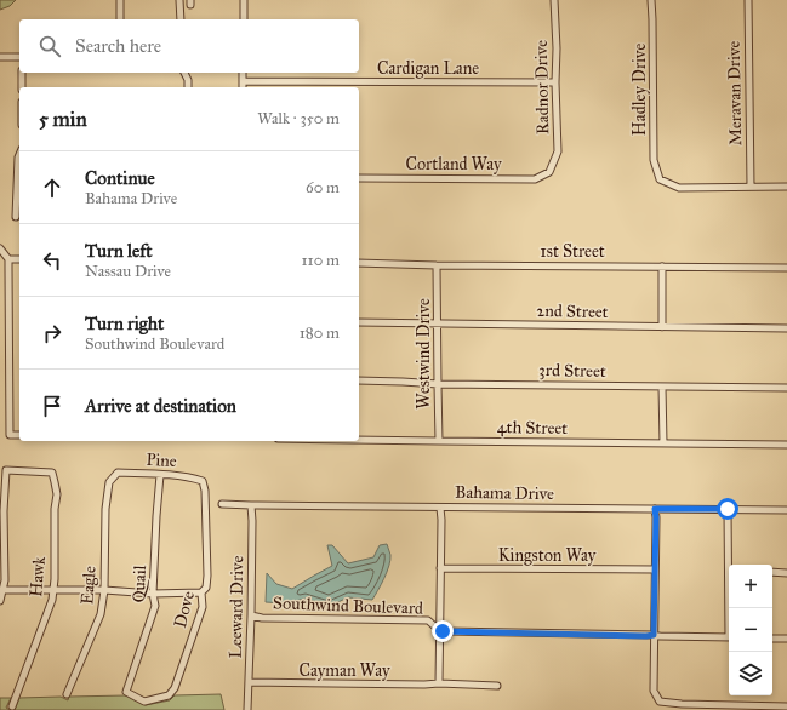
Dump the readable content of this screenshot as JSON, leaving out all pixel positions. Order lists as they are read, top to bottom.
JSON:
{
  "streets": {
    "street": [
      "Cardigan Lane",
      "Radnor Drive",
      "Hadley Drive",
      "Meravan Drive",
      "Cortland Way",
      "1st Street",
      "2nd Street",
      "Westwind Drive",
      "3rd Street",
      "4th Street",
      "Pine",
      "Bahama Drive",
      "Kingston Way",
      "Hawk",
      "Quail",
      "Eagle",
      "Southwind Boulevard",
      "Leeward Drive",
      "Dove",
      "Cayman Way"
    ]
  },
  "crossings": [
    ["Cardigan Lane", "Radnor Drive"],
    ["Radnor Drive", "Cortland Way"],
    ["Hadley Drive", "Meravan Drive"],
    ["1st Street", "Westwind Drive"],
    ["2nd Street", "Westwind Drive"],
    ["Westwind Drive", "3rd Street"],
    ["Westwind Drive", "4th Street"],
    ["Pine", "Quail"],
    ["Pine", "Eagle"],
    ["Pine", "Dove"],
    ["Bahama Drive", "Leeward Drive"],
    ["Quail", "Dove"],
    ["Southwind Boulevard", "Leeward Drive"],
    ["Leeward Drive", "Cayman Way"]
  ],
  "page": {
    "search": "Search here",
    "heading": ["5 min", "Walk · 350 m"],
    "list": [
      ["Continue", "Bahama Drive", "60 m"],
      ["Turn left", "Nassau Drive", "110 m"],
      ["Turn right", "Southwind Boulevard", "180 m"],
      "Arrive at destination"
    ],
    "map_buttons": ["+", "−"]
  }
}
